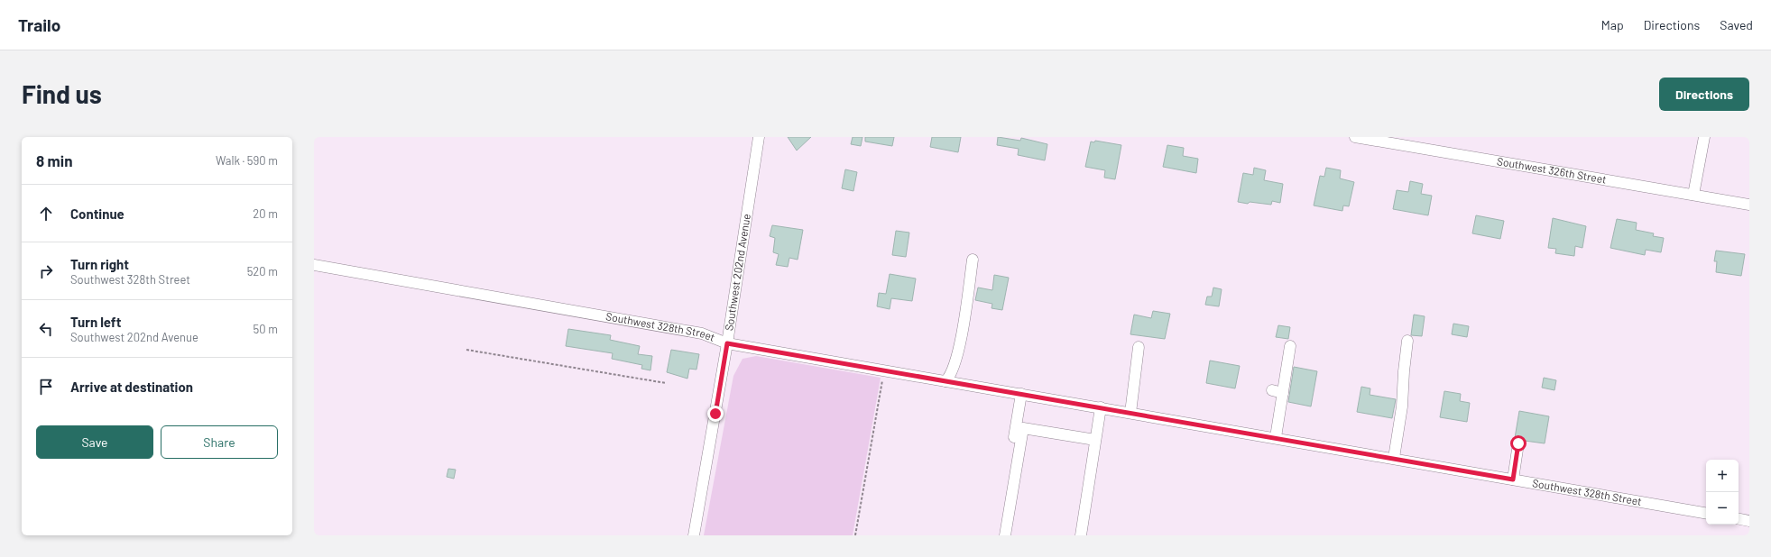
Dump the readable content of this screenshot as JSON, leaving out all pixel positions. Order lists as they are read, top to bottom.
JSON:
{
  "streets": {
    "street": ["Southwest 326th Street", "Southwest 202nd Avenue", "Southwest 328th Street"]
  },
  "crossings": [
    ["Southwest 202nd Avenue", "Southwest 328th Street"]
  ],
  "page": {
    "header": "Trailo",
    "nav": ["Map", "Directions", "Saved"],
    "buttons": [
      "Directions",
      ["Save", "Share"]
    ],
    "title": "Find us",
    "heading": ["8 min", "Walk · 590 m"],
    "list": [
      ["Continue", "20 m"],
      ["Turn right", "Southwest 328th Street", "520 m"],
      ["Turn left", "Southwest 202nd Avenue", "50 m"],
      "Arrive at destination"
    ],
    "map_buttons": ["+", "−"]
  }
}
